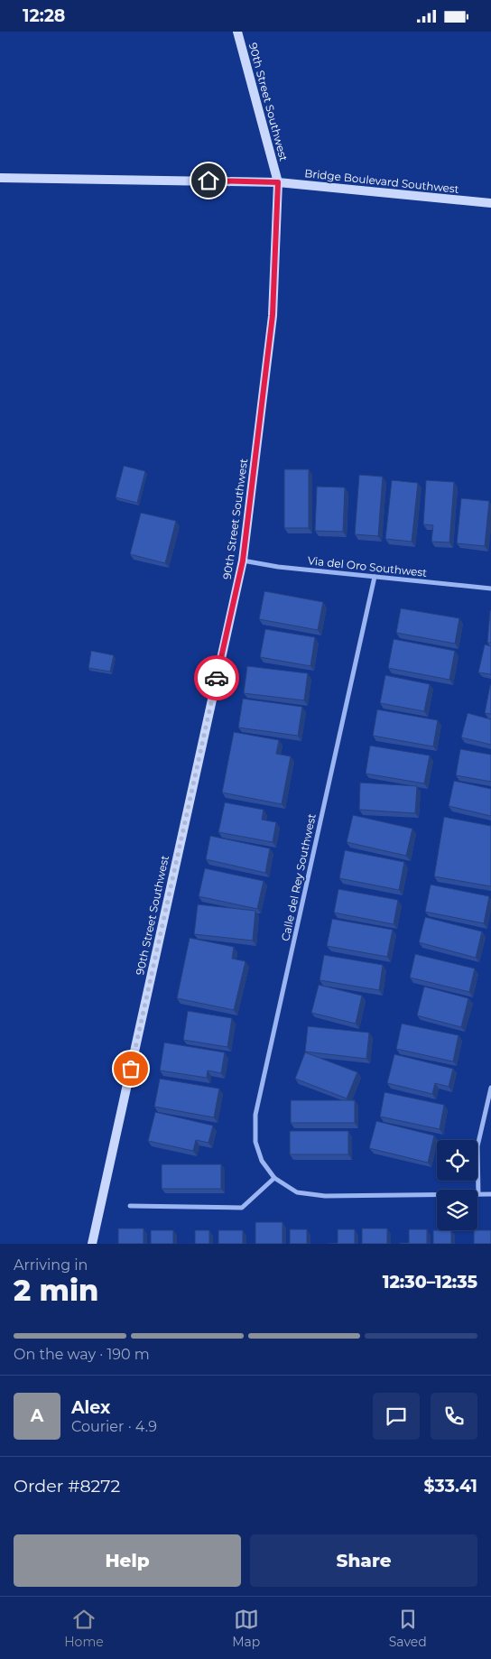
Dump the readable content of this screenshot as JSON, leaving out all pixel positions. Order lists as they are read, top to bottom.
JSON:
{
  "streets": {
    "street": [
      "90th Street Southwest",
      "Bridge Boulevard Southwest",
      "Via del Oro Southwest",
      "Calle del Rey Southwest"
    ]
  },
  "crossings": [
    ["90th Street Southwest", "Bridge Boulevard Southwest"],
    ["90th Street Southwest", "Via del Oro Southwest"],
    ["Via del Oro Southwest", "Calle del Rey Southwest"]
  ],
  "page": {
    "status": "12:28",
    "heading": ["2 min", "Arriving in", "12:30–12:35"],
    "panel": [
      "Alex",
      "Courier · 4.9",
      "Order #8272",
      "$33.41"
    ],
    "bar": "On the way · 190 m",
    "round": "A",
    "buttons": ["Help", "Share"],
    "tabs": ["Home", "Map", "Saved"]
  }
}
